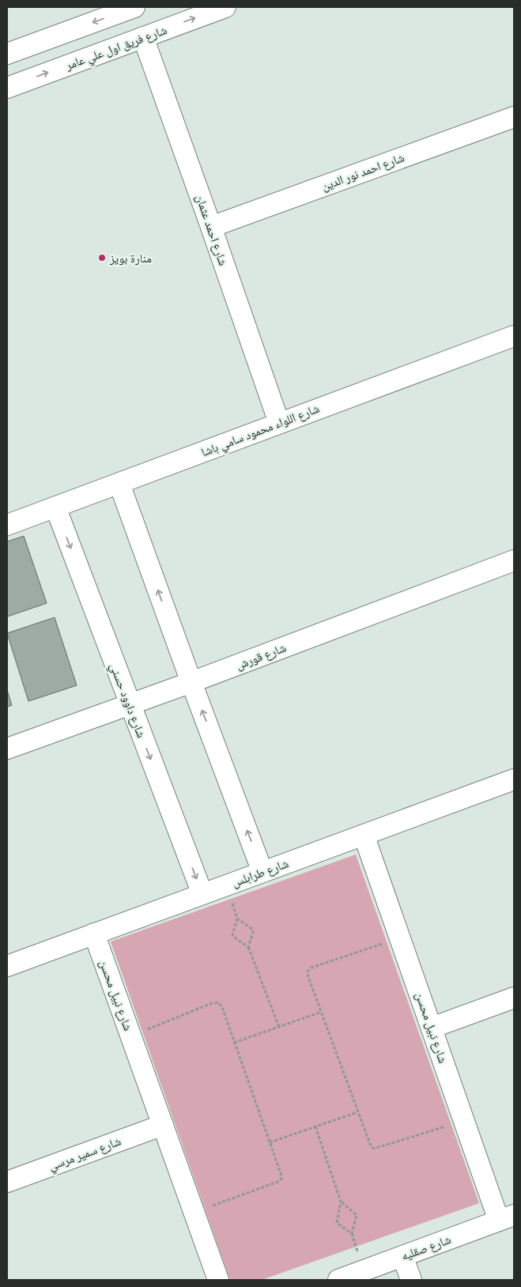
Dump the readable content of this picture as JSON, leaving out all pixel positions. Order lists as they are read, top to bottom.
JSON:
{
  "streets": {
    "street": [
      "شارع فريق اول علي عامر",
      "شارع احمد نور الدين",
      "شارع احمد عثمان",
      "شارع اللواء محمود سامي باشا",
      "شارع قورش",
      "شارع داوود حسني",
      "شارع طرابلس",
      "شارع نبيل محسن",
      "شارع سمير مرسي",
      "شارع صقليه"
    ]
  },
  "crossings": [
    ["شارع فريق اول علي عامر", "شارع احمد عثمان"],
    ["شارع احمد نور الدين", "شارع احمد عثمان"],
    ["شارع احمد عثمان", "شارع اللواء محمود سامي باشا"],
    ["شارع اللواء محمود سامي باشا", "شارع داوود حسني"],
    ["شارع قورش", "شارع داوود حسني"],
    ["شارع داوود حسني", "شارع طرابلس"],
    ["شارع طرابلس", "شارع نبيل محسن"],
    ["شارع نبيل محسن", "شارع سمير مرسي"],
    ["شارع نبيل محسن", "شارع صقليه"]
  ],
  "places": ["منارة بويز"]
}
